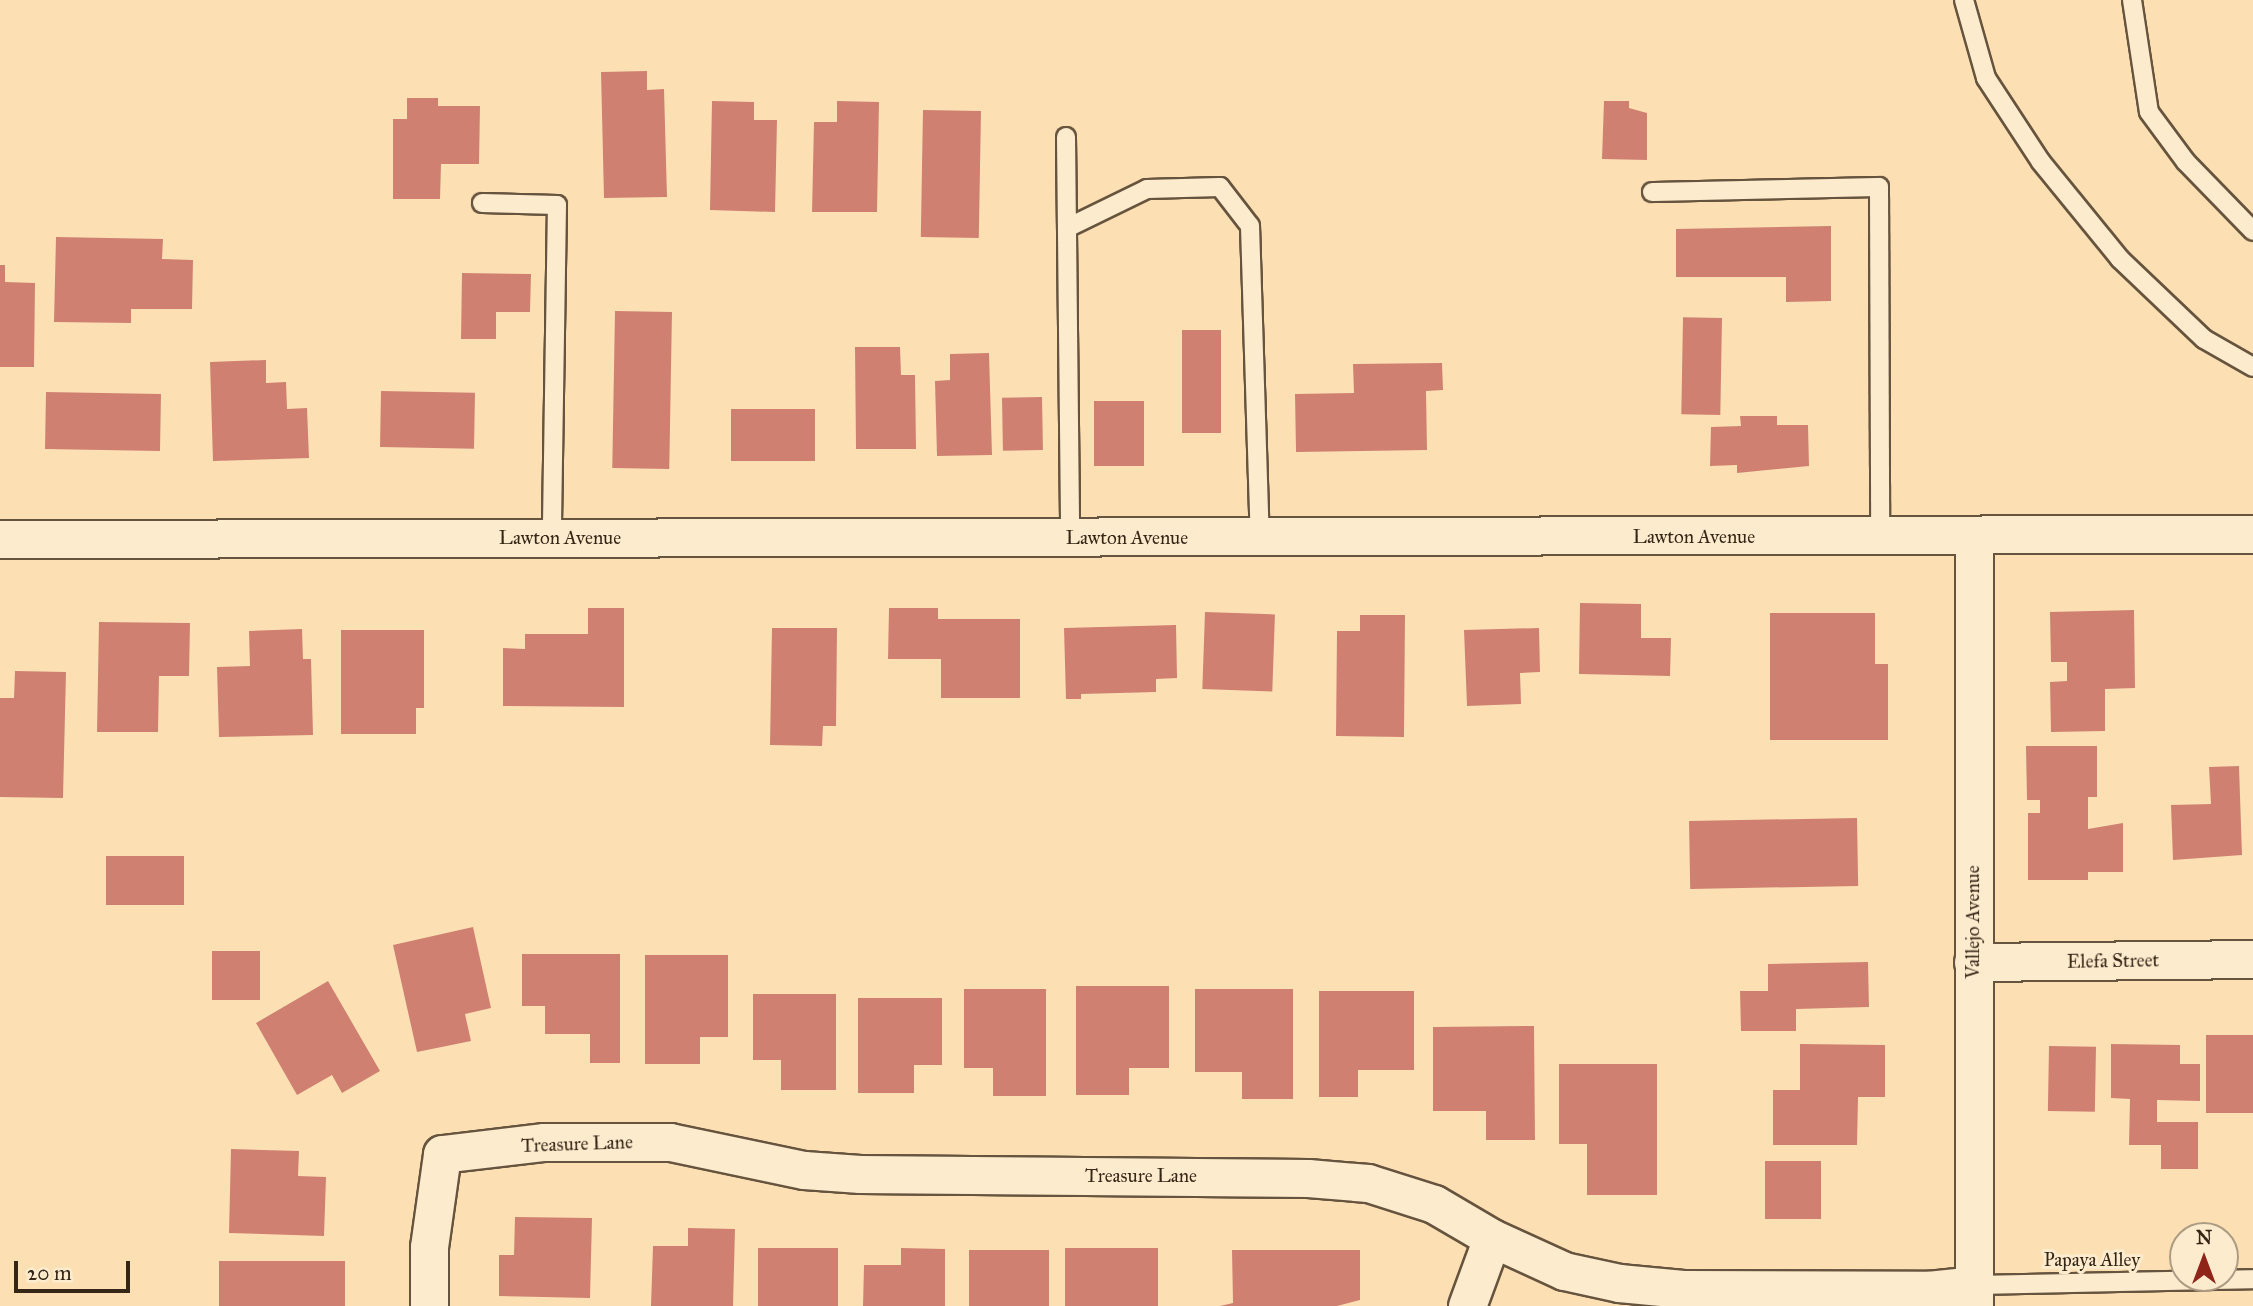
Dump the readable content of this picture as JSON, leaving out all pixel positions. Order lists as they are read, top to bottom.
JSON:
{
  "streets": {
    "street": [
      "Lawton Avenue",
      "Vallejo Avenue",
      "Elefa Street",
      "Treasure Lane"
    ],
    "lane": ["Papaya Alley"]
  },
  "crossings": [
    ["Lawton Avenue", "Vallejo Avenue"],
    ["Vallejo Avenue", "Elefa Street"],
    ["Vallejo Avenue", "Treasure Lane"],
    ["Vallejo Avenue", "Papaya Alley"],
    ["Treasure Lane", "Papaya Alley"]
  ],
  "scale_bar": "20 m",
  "north": "top"
}
